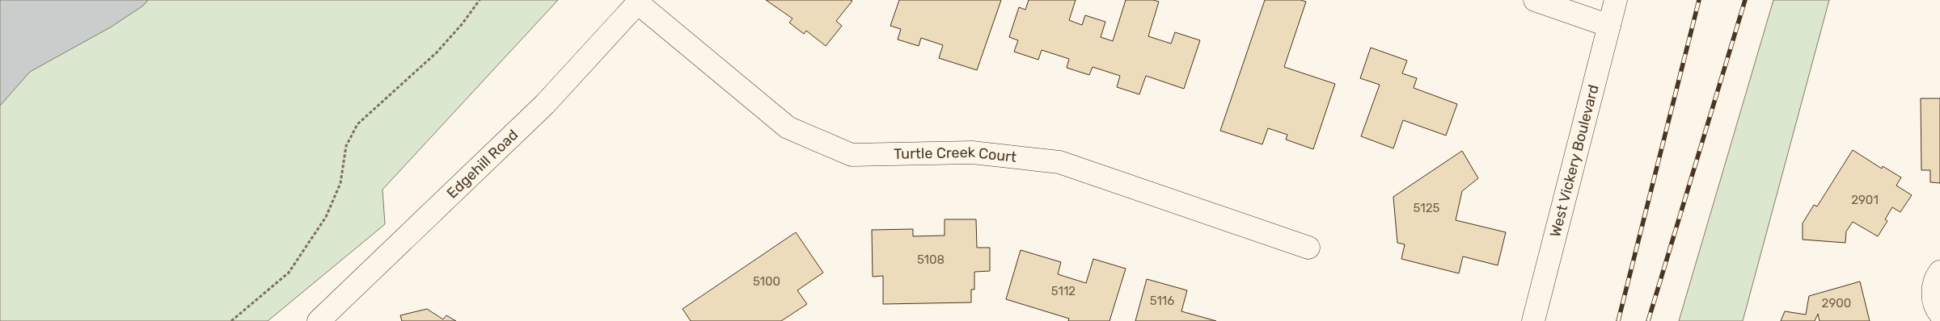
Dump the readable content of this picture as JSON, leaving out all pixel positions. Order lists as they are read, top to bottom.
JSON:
{
  "streets": {
    "street": ["Turtle Creek Court", "West Vickery Boulevard", "Edgehill Road"]
  },
  "crossings": [
    ["Turtle Creek Court", "Edgehill Road"]
  ],
  "house_numbers": [
    "2901",
    "5125",
    "5108",
    "5100",
    "5112",
    "5116",
    "2900"
  ]
}
